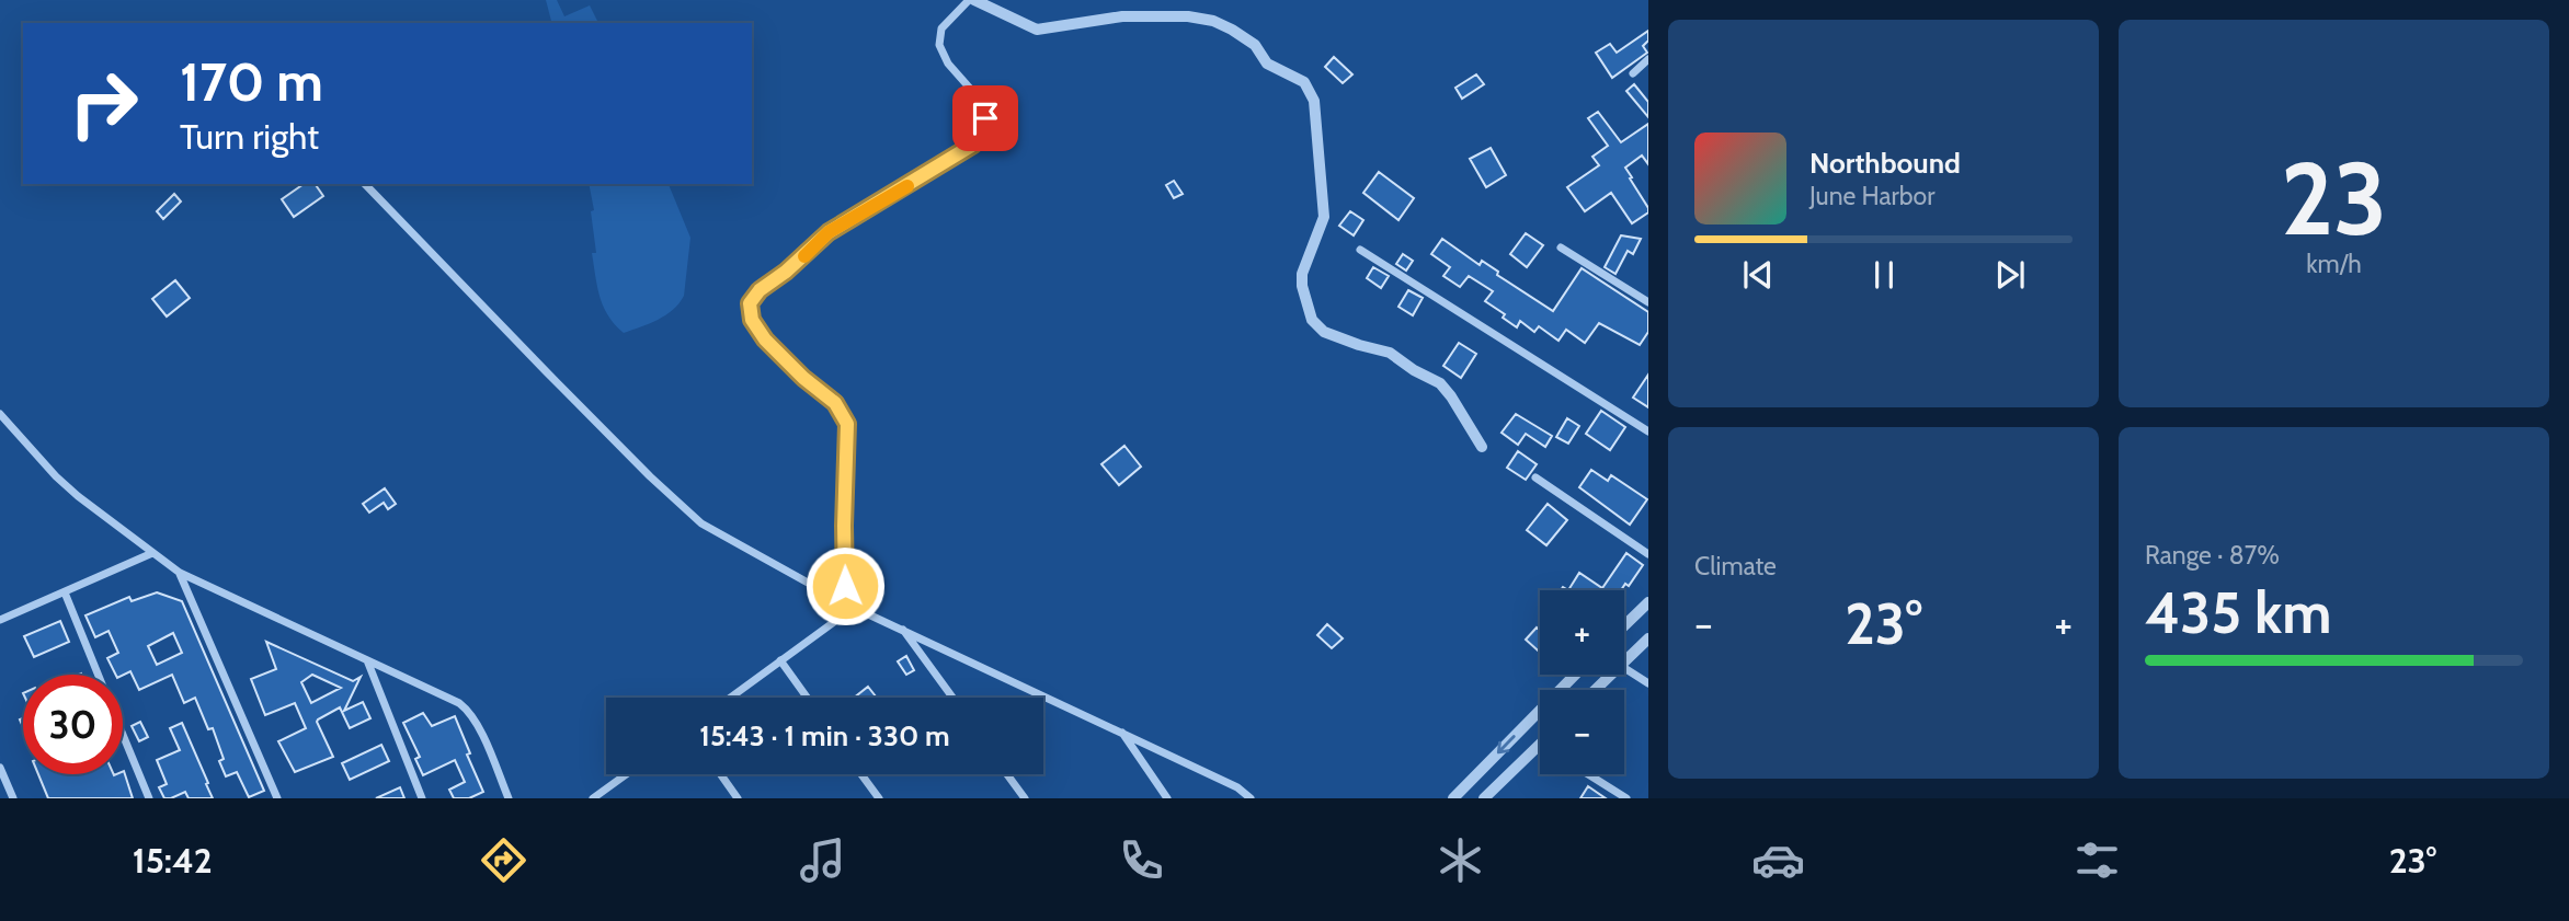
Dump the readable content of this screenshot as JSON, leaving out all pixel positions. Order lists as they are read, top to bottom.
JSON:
{
  "page": {
    "tile": [
      ["23", "km/h"],
      "Climate",
      ["Range · 87%", "435 km"]
    ],
    "turn": ["170 m", "Turn right"],
    "song": ["Northbound", "June Harbor"],
    "map_buttons": ["+", "−"],
    "heat": ["−", "23°", "+"],
    "limit": "30",
    "trip": "15:43 · 1 min · 330 m",
    "tabs": ["15:42", "23°"]
  }
}
